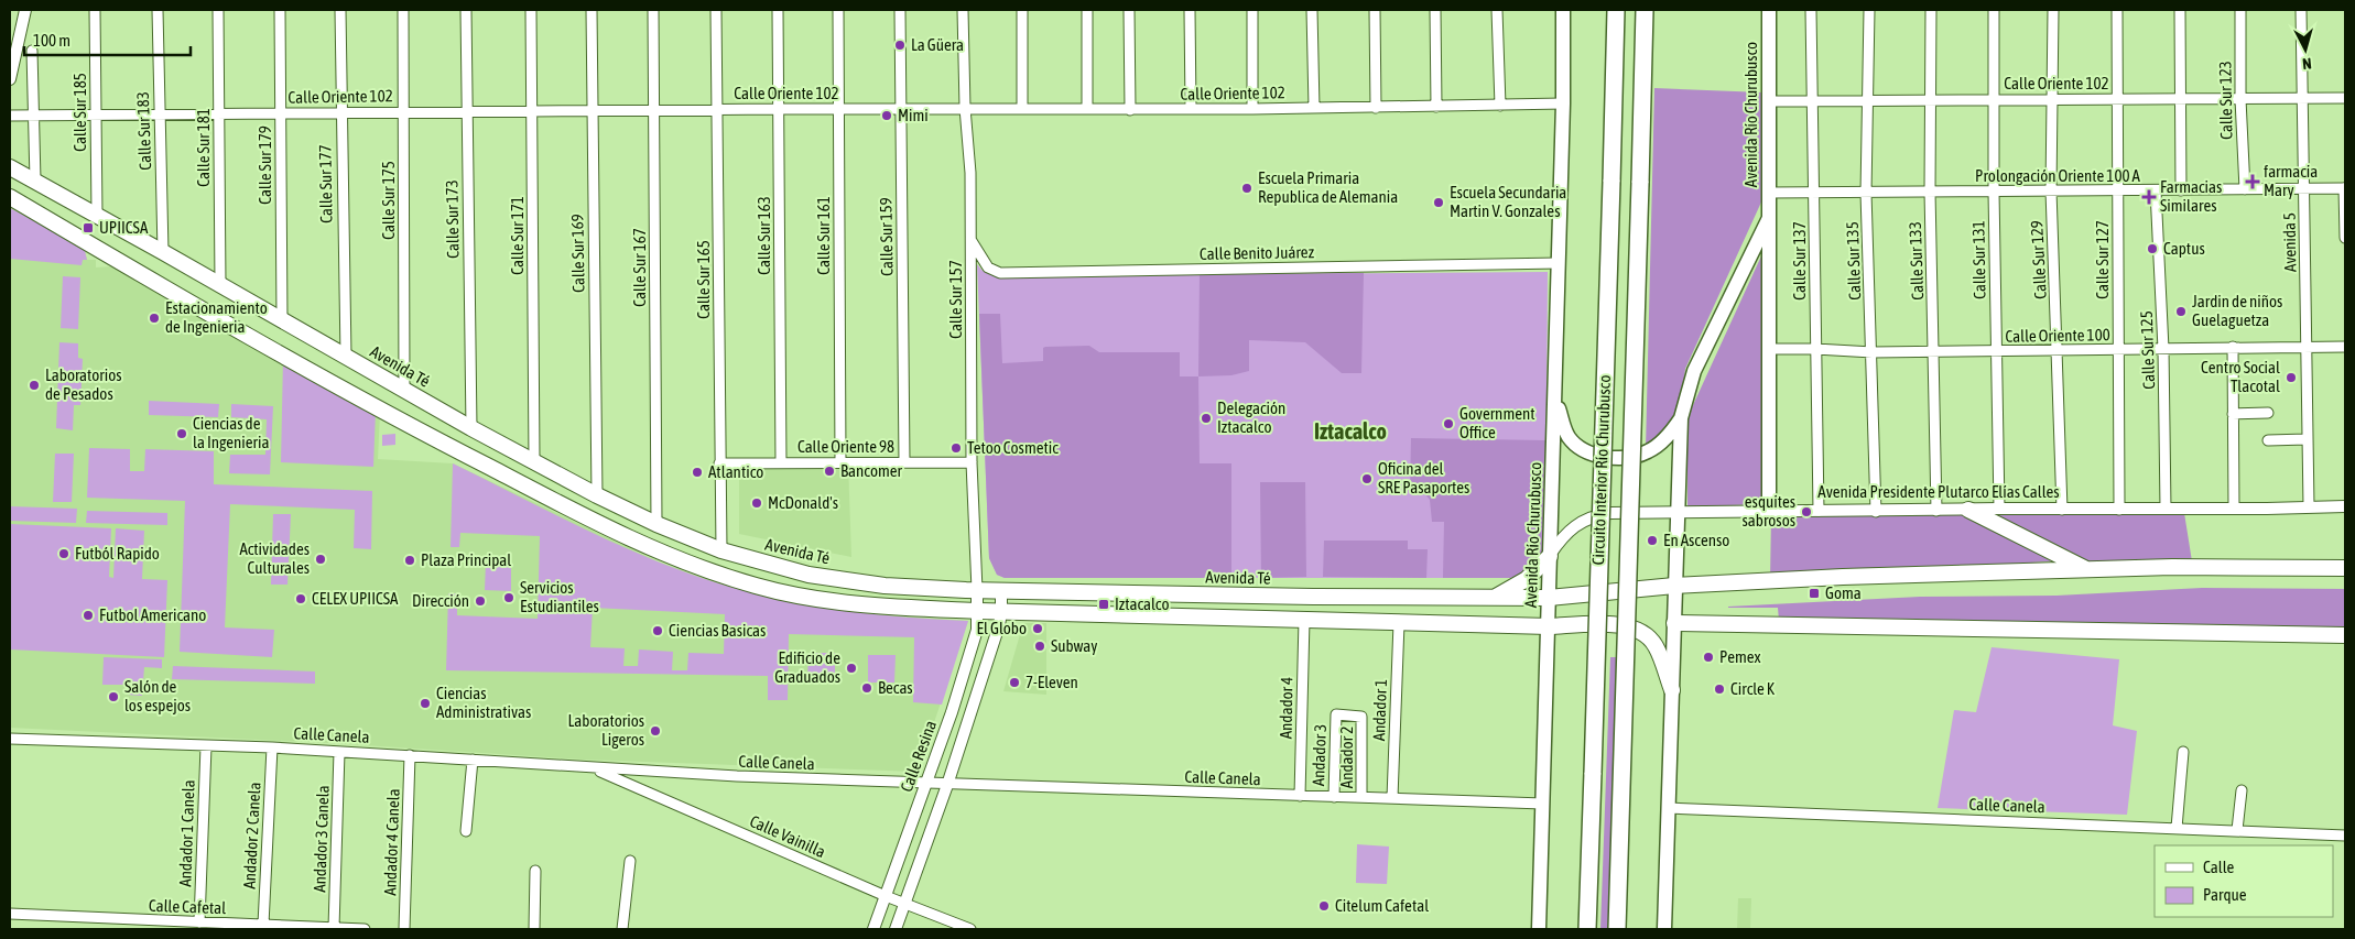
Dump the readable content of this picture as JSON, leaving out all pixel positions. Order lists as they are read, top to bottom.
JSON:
{
  "streets": {
    "highway": ["Circuito Interior Río Churubusco"],
    "main road": ["Avenida Río Churubusco", "Avenida Té"],
    "street": [
      "Calle Oriente 102",
      "Calle Sur 123",
      "Calle Sur 185",
      "Calle Sur 183",
      "Calle Sur 181",
      "Calle Sur 179",
      "Prolongación Oriente 100 A",
      "Calle Sur 177",
      "Calle Sur 175",
      "Calle Sur 173",
      "Calle Sur 171",
      "Calle Sur 163",
      "Calle Sur 161",
      "Calle Sur 159",
      "Avenida 5",
      "Calle Sur 169",
      "Calle Benito Juárez",
      "Calle Sur 131",
      "Calle Sur 129",
      "Calle Sur 127",
      "Calle Sur 137",
      "Calle Sur 135",
      "Calle Sur 133",
      "Calle Sur 167",
      "Calle Sur 165",
      "Calle Sur 157",
      "Calle Oriente 100",
      "Calle Sur 125",
      "Calle Oriente 98",
      "Avenida Presidente Plutarco Elías Calles",
      "Andador 4",
      "Andador 1",
      "Calle Canela",
      "Andador 3",
      "Calle Resina",
      "Andador 2",
      "Andador 1 Canela",
      "Andador 2 Canela",
      "Calle Vainilla",
      "Andador 3 Canela",
      "Andador 4 Canela",
      "Calle Cafetal"
    ]
  },
  "crossings": [
    ["Calle Oriente 102", "Calle Sur 123"],
    ["Calle Oriente 102", "Calle Sur 185"],
    ["Calle Oriente 102", "Avenida Río Churubusco"],
    ["Calle Oriente 102", "Calle Sur 183"],
    ["Calle Oriente 102", "Calle Sur 181"],
    ["Calle Oriente 102", "Calle Sur 179"],
    ["Calle Oriente 102", "Calle Sur 177"],
    ["Calle Oriente 102", "Calle Sur 175"],
    ["Calle Oriente 102", "Calle Sur 173"],
    ["Calle Oriente 102", "Calle Sur 171"],
    ["Calle Oriente 102", "Calle Sur 163"],
    ["Calle Oriente 102", "Calle Sur 161"],
    ["Calle Oriente 102", "Calle Sur 159"],
    ["Calle Oriente 102", "Avenida 5"],
    ["Calle Oriente 102", "Calle Sur 169"],
    ["Calle Oriente 102", "Calle Sur 131"],
    ["Calle Oriente 102", "Calle Sur 129"],
    ["Calle Oriente 102", "Calle Sur 127"],
    ["Calle Oriente 102", "Calle Sur 137"],
    ["Calle Oriente 102", "Calle Sur 135"],
    ["Calle Oriente 102", "Calle Sur 133"],
    ["Calle Oriente 102", "Calle Sur 167"],
    ["Calle Oriente 102", "Calle Sur 165"],
    ["Calle Oriente 102", "Calle Sur 157"],
    ["Calle Sur 123", "Prolongación Oriente 100 A"],
    ["Calle Sur 185", "Avenida Té"],
    ["Avenida Río Churubusco", "Prolongación Oriente 100 A"],
    ["Avenida Río Churubusco", "Calle Benito Juárez"],
    ["Avenida Río Churubusco", "Calle Oriente 100"],
    ["Avenida Río Churubusco", "Avenida Té"],
    ["Avenida Río Churubusco", "Avenida Presidente Plutarco Elías Calles"],
    ["Avenida Río Churubusco", "Calle Canela"],
    ["Calle Sur 183", "Avenida Té"],
    ["Calle Sur 181", "Avenida Té"],
    ["Calle Sur 179", "Avenida Té"],
    ["Prolongación Oriente 100 A", "Avenida 5"],
    ["Prolongación Oriente 100 A", "Calle Sur 131"],
    ["Prolongación Oriente 100 A", "Calle Sur 129"],
    ["Prolongación Oriente 100 A", "Calle Sur 127"],
    ["Prolongación Oriente 100 A", "Calle Sur 137"],
    ["Prolongación Oriente 100 A", "Calle Sur 135"],
    ["Prolongación Oriente 100 A", "Calle Sur 133"],
    ["Prolongación Oriente 100 A", "Calle Sur 125"],
    ["Calle Sur 177", "Avenida Té"],
    ["Calle Sur 175", "Avenida Té"],
    ["Calle Sur 173", "Avenida Té"],
    ["Calle Sur 171", "Avenida Té"],
    ["Calle Sur 163", "Calle Oriente 98"],
    ["Calle Sur 161", "Calle Oriente 98"],
    ["Calle Sur 159", "Calle Oriente 98"],
    ["Avenida 5", "Calle Oriente 100"],
    ["Avenida 5", "Avenida Presidente Plutarco Elías Calles"],
    ["Calle Sur 169", "Avenida Té"],
    ["Calle Benito Juárez", "Calle Sur 157"],
    ["Calle Sur 131", "Calle Oriente 100"],
    ["Calle Sur 131", "Avenida Presidente Plutarco Elías Calles"],
    ["Calle Sur 129", "Calle Oriente 100"],
    ["Calle Sur 129", "Avenida Presidente Plutarco Elías Calles"],
    ["Calle Sur 127", "Calle Oriente 100"],
    ["Calle Sur 127", "Avenida Presidente Plutarco Elías Calles"],
    ["Calle Sur 137", "Calle Oriente 100"],
    ["Calle Sur 137", "Avenida Presidente Plutarco Elías Calles"],
    ["Calle Sur 135", "Calle Oriente 100"],
    ["Calle Sur 135", "Avenida Presidente Plutarco Elías Calles"],
    ["Calle Sur 133", "Calle Oriente 100"],
    ["Calle Sur 133", "Avenida Presidente Plutarco Elías Calles"],
    ["Calle Sur 167", "Avenida Té"],
    ["Calle Sur 165", "Avenida Té"],
    ["Calle Sur 165", "Calle Oriente 98"],
    ["Calle Sur 157", "Avenida Té"],
    ["Calle Sur 157", "Calle Oriente 98"],
    ["Calle Sur 157", "Calle Resina"],
    ["Calle Oriente 100", "Calle Sur 125"],
    ["Calle Sur 125", "Avenida Presidente Plutarco Elías Calles"],
    ["Avenida Té", "Calle Resina"],
    ["Andador 4", "Calle Canela"],
    ["Andador 1", "Calle Canela"],
    ["Calle Canela", "Andador 3"],
    ["Calle Canela", "Calle Resina"],
    ["Calle Canela", "Andador 2"],
    ["Calle Canela", "Andador 1 Canela"],
    ["Calle Canela", "Andador 2 Canela"],
    ["Calle Canela", "Calle Vainilla"],
    ["Calle Canela", "Andador 3 Canela"],
    ["Calle Canela", "Andador 4 Canela"],
    ["Andador 3", "Andador 2"],
    ["Calle Resina", "Calle Vainilla"],
    ["Andador 1 Canela", "Calle Cafetal"],
    ["Andador 2 Canela", "Calle Cafetal"],
    ["Andador 3 Canela", "Calle Cafetal"]
  ],
  "districts": ["Iztacalco"],
  "places": {
    "other": [
      "La Güera",
      "Mimi",
      "Escuela Primaria Republica de Alemania",
      "Escuela Secundaria Martin V. Gonzales",
      "Captus",
      "Jardin de niños Guelaguetza",
      "Estacionamiento de Ingenieria",
      "Centro Social Tlacotal",
      "Laboratorios de Pesados",
      "Delegación Iztacalco",
      "Government Office",
      "Ciencias de la Ingenieria",
      "Tetoo Cosmetic",
      "Bancomer",
      "Atlantico",
      "Oficina del SRE Pasaportes",
      "McDonald's",
      "esquites sabrosos",
      "En Ascenso",
      "Futból Rapido",
      "Actividades Culturales",
      "Plaza Principal",
      "Servicios Estudiantiles",
      "CELEX UPIICSA",
      "Dirección",
      "Futbol Americano",
      "El Globo",
      "Ciencias Basicas",
      "Subway",
      "Pemex",
      "Edificio de Graduados",
      "7-Eleven",
      "Becas",
      "Circle K",
      "Salón de los espejos",
      "Ciencias Administrativas",
      "Laboratorios Ligeros",
      "Citelum Cafetal"
    ],
    "health": ["farmacia Mary", "Farmacias Similares"],
    "transit": ["UPIICSA", "Goma", "Iztacalco"]
  },
  "legend": ["Calle", "Parque"],
  "scale_bar": "100 m",
  "north": "bottom"
}
